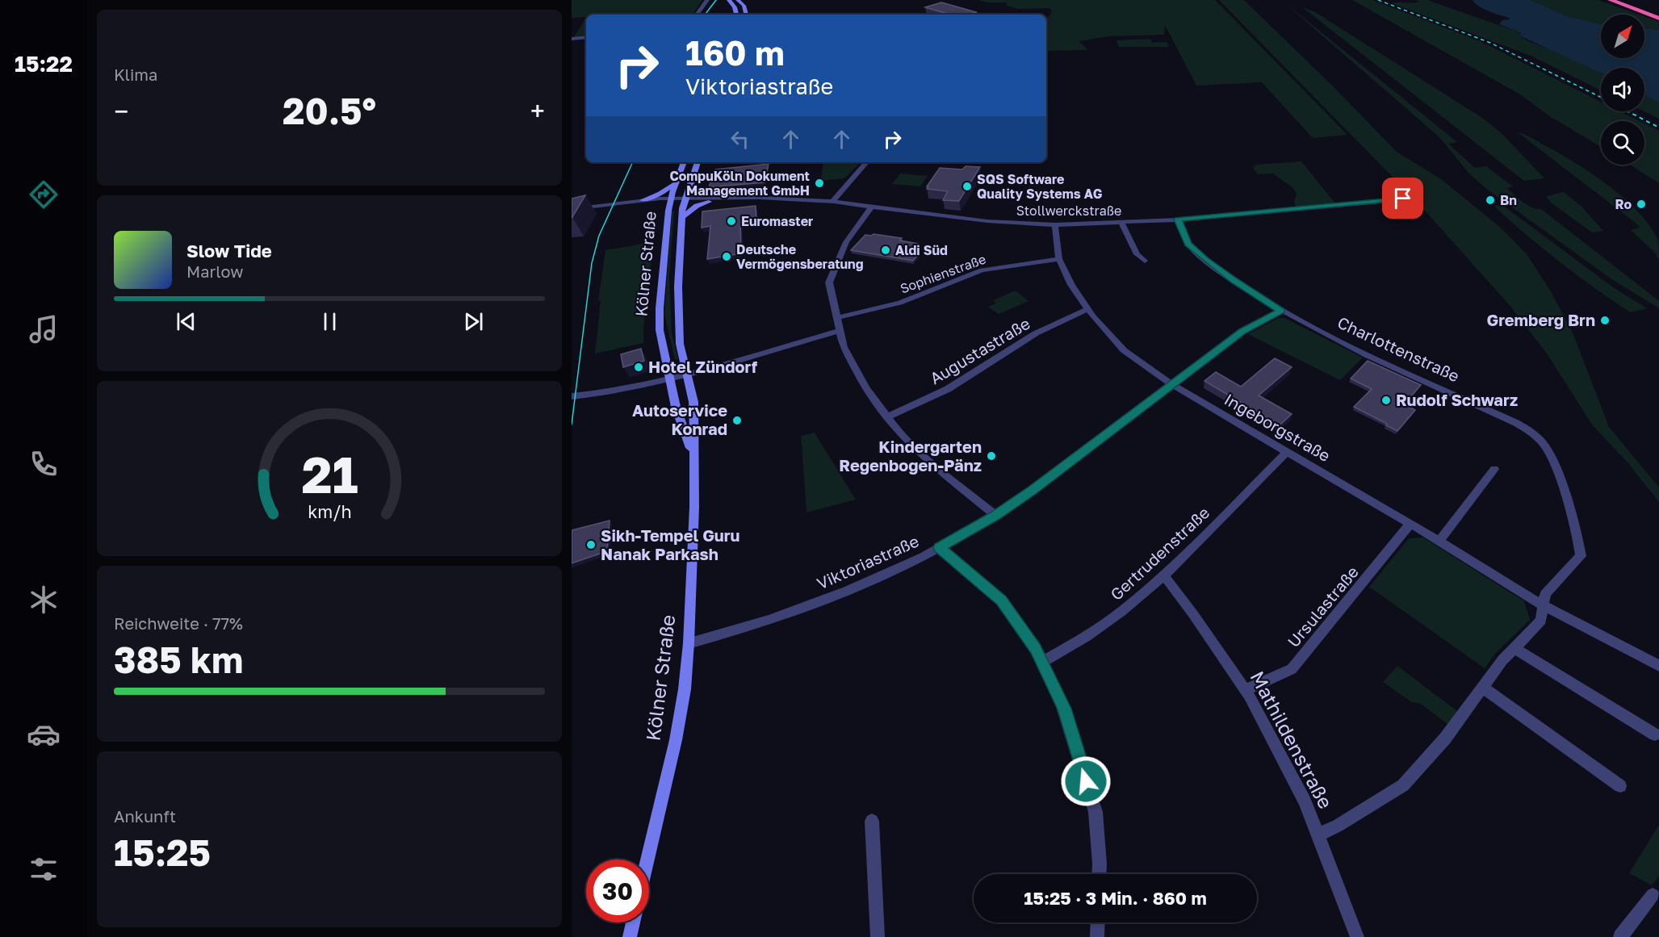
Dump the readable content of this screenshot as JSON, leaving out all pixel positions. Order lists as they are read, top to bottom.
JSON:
{
  "streets": {
    "main road": ["Kölner Straße"],
    "street": [
      "Stollwerckstraße",
      "Sophienstraße",
      "Charlottenstraße",
      "Augustastraße",
      "Ingeborgstraße",
      "Gertrudenstraße",
      "Viktoriastraße",
      "Ursulastraße",
      "Mathildenstraße"
    ]
  },
  "crossings": [
    ["Stollwerckstraße", "Kölner Straße"],
    ["Stollwerckstraße", "Charlottenstraße"],
    ["Stollwerckstraße", "Ingeborgstraße"],
    ["Kölner Straße", "Viktoriastraße"],
    ["Sophienstraße", "Ingeborgstraße"],
    ["Charlottenstraße", "Ingeborgstraße"],
    ["Charlottenstraße", "Viktoriastraße"],
    ["Charlottenstraße", "Mathildenstraße"],
    ["Augustastraße", "Ingeborgstraße"],
    ["Ingeborgstraße", "Gertrudenstraße"],
    ["Ingeborgstraße", "Viktoriastraße"],
    ["Ingeborgstraße", "Ursulastraße"],
    ["Gertrudenstraße", "Mathildenstraße"],
    ["Ursulastraße", "Mathildenstraße"]
  ],
  "places": [
    "CompuKöln Dokument Management GmbH",
    "SQS Software Quality Systems AG",
    "Bn",
    "Ro",
    "Euromaster",
    "Aldi Süd",
    "Deutsche Vermögensberatung",
    "Gremberg Brn",
    "Hotel Zündorf",
    "Rudolf Schwarz",
    "Autoservice Konrad",
    "Kindergarten Regenbogen-Pänz",
    "Sikh-Tempel Guru Nanak Parkash"
  ],
  "north": "top right",
  "page": {
    "tabs": "15:22",
    "tile": [
      "Klima",
      ["Reichweite · 77%", "385 km"],
      ["Ankunft", "15:25"]
    ],
    "turn": ["160 m", "Viktoriastraße"],
    "heat": ["−", "20.5°", "+"],
    "song": ["Slow Tide", "Marlow"],
    "limit": "30",
    "trip": "15:25 · 3 Min. · 860 m",
    "gauge": ["21", "km/h"]
  }
}
